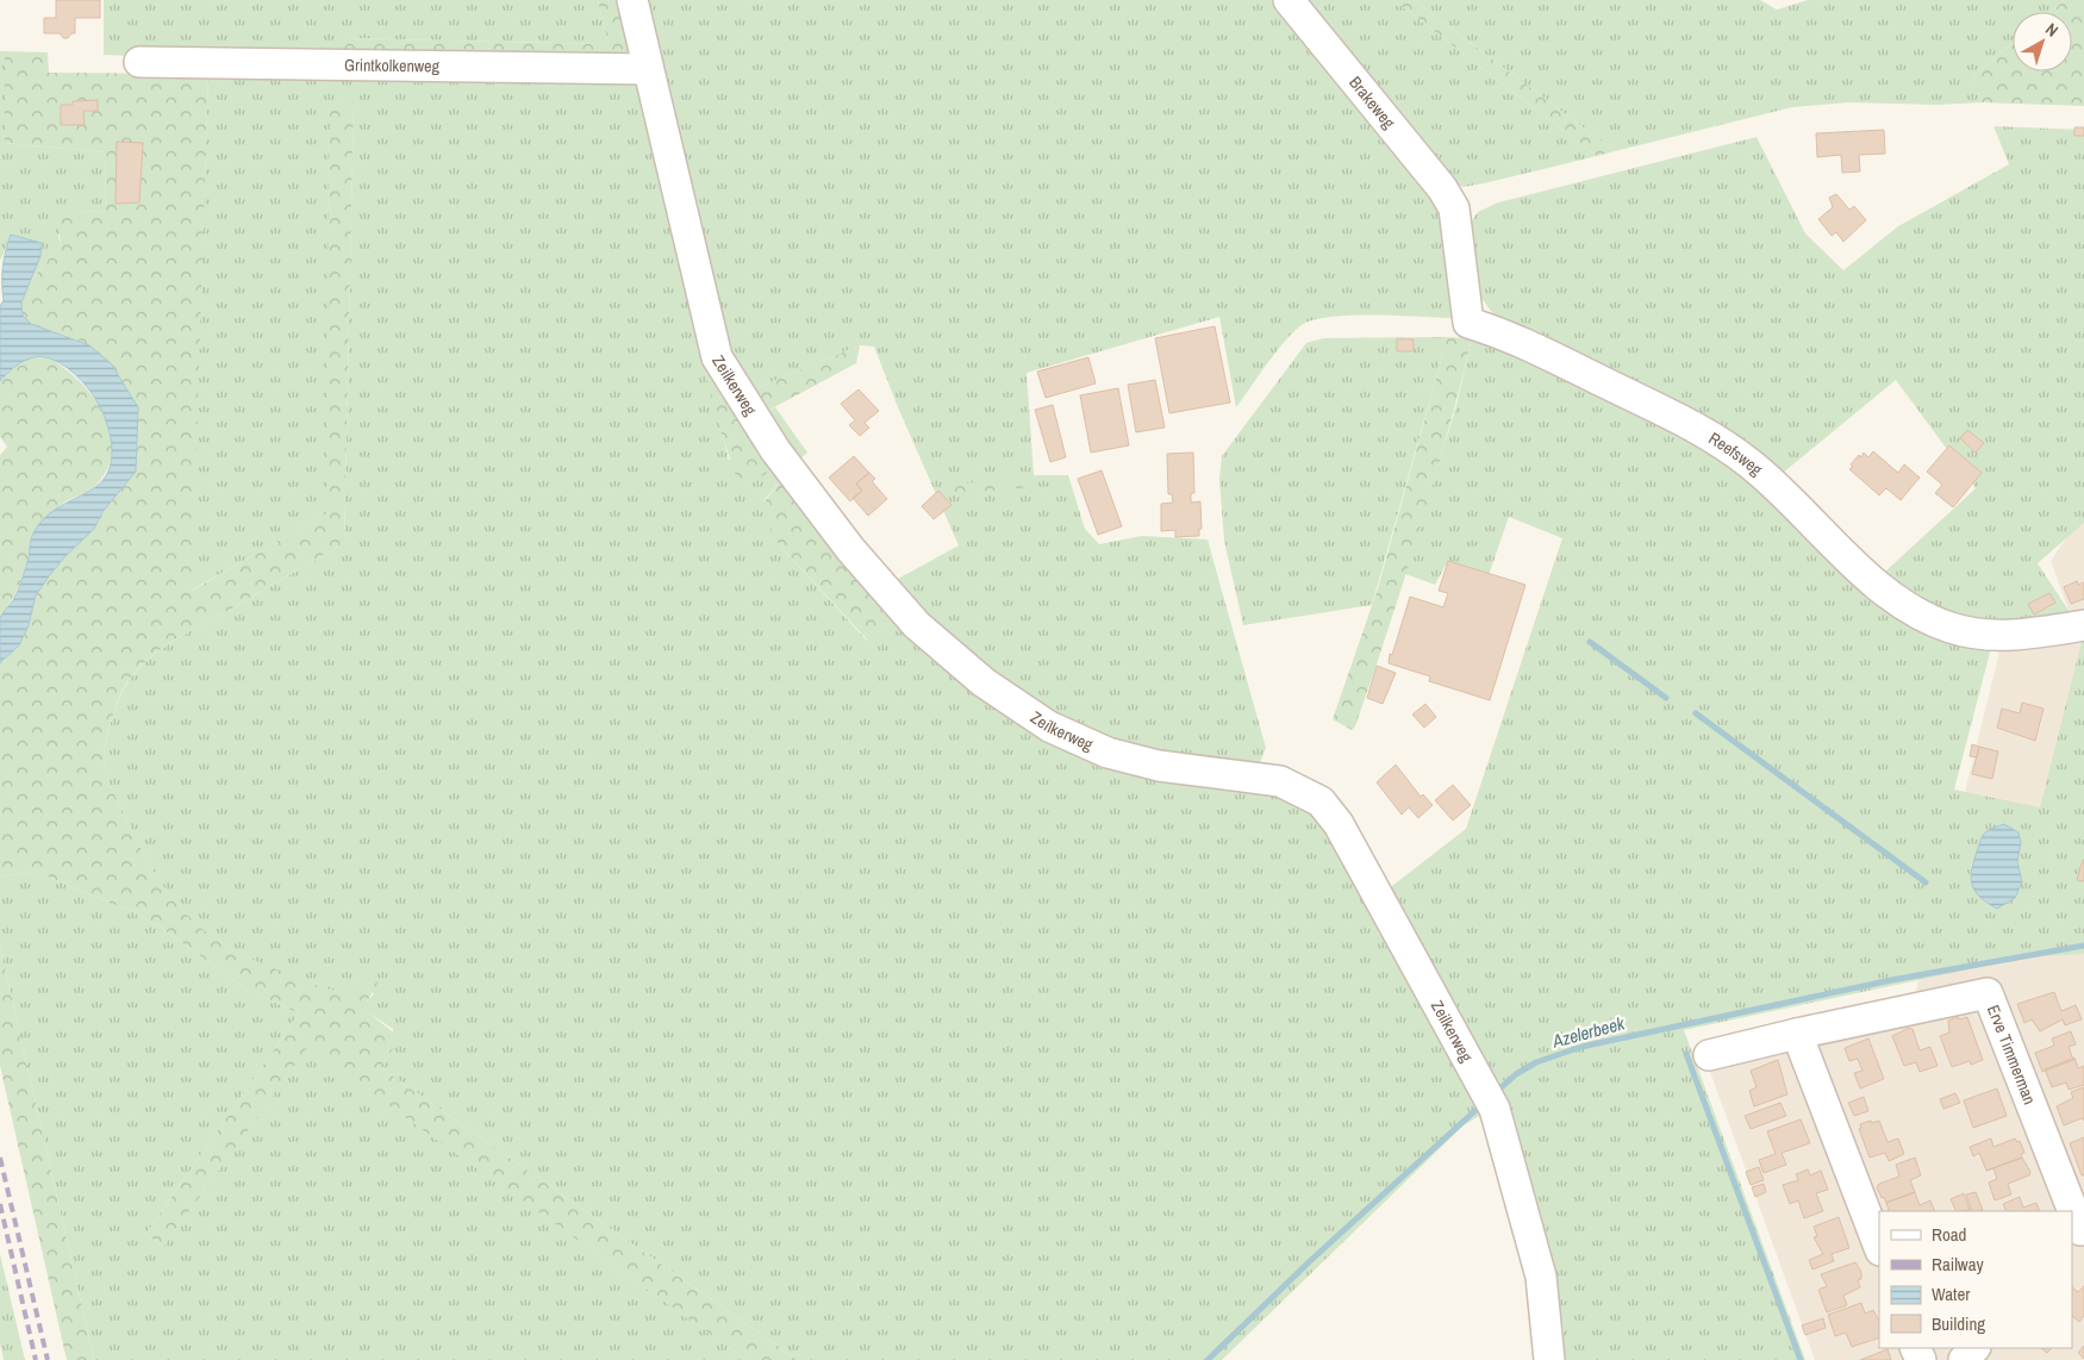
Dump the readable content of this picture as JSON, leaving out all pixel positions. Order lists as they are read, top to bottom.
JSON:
{
  "streets": {
    "street": [
      "Grintkolkenweg",
      "Brakeweg",
      "Zeilkerweg",
      "Reefsweg",
      "Erve Timmerman"
    ]
  },
  "crossings": [
    ["Grintkolkenweg", "Zeilkerweg"],
    ["Brakeweg", "Reefsweg"]
  ],
  "water": ["Azelerbeek"],
  "legend": [
    "Road",
    "Railway",
    "Water",
    "Building"
  ],
  "north": "top right"
}
